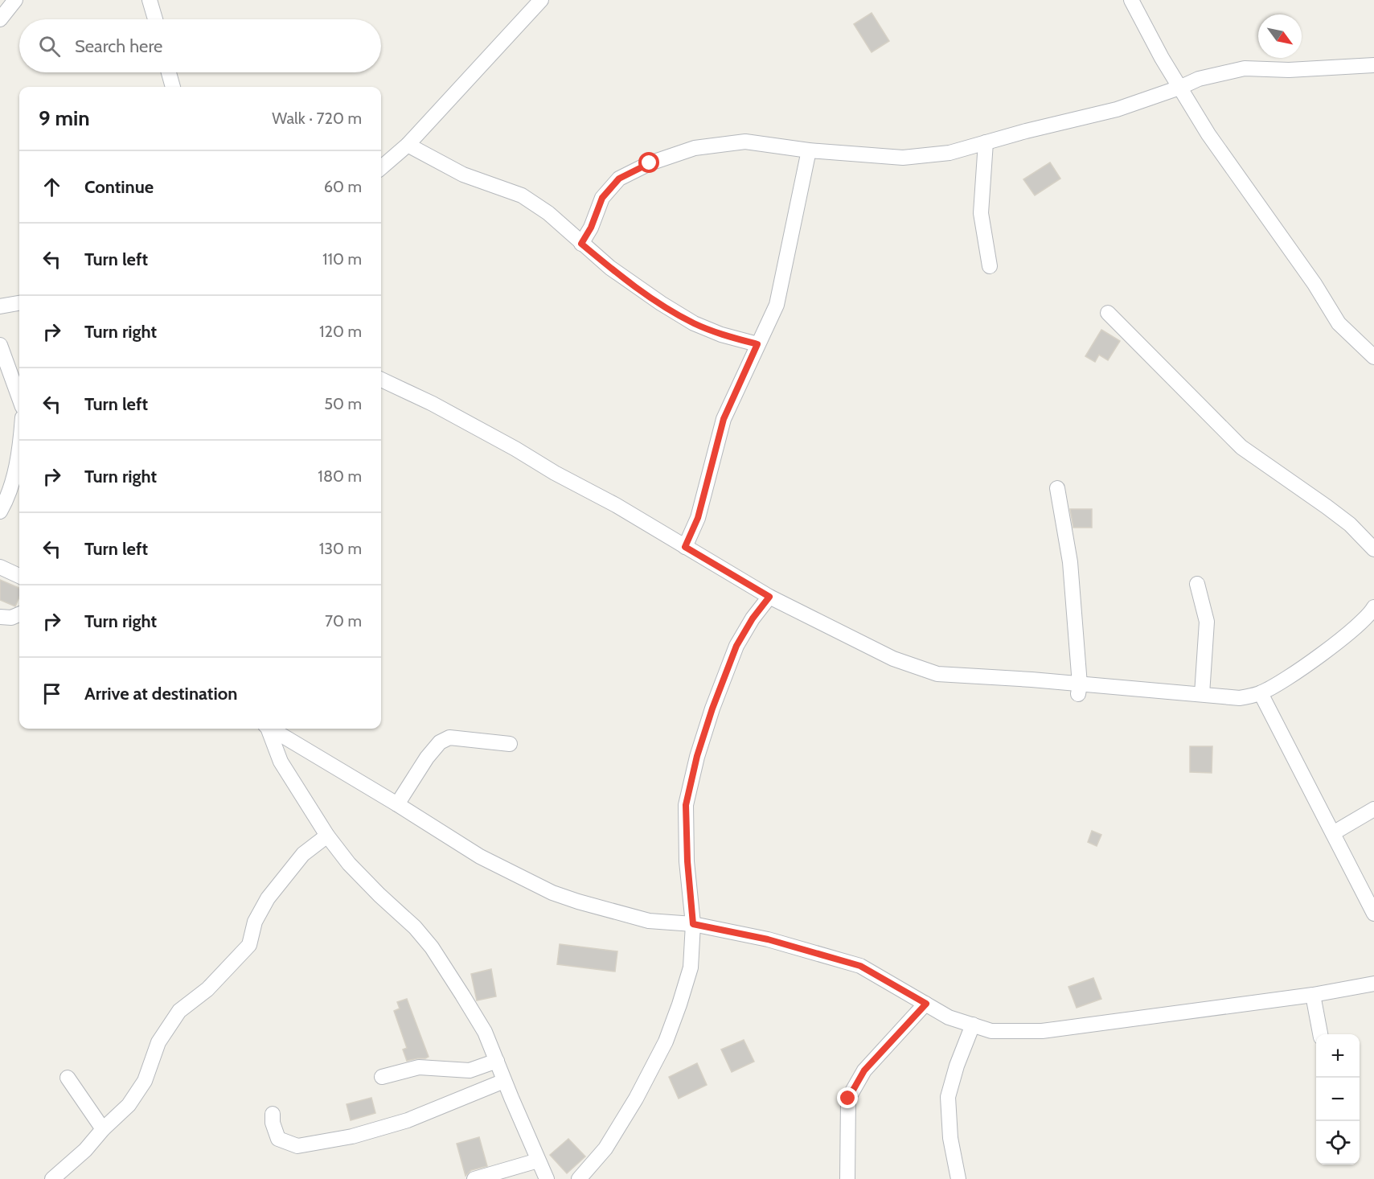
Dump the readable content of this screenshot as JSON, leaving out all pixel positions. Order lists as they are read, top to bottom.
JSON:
{
  "north": "bottom right",
  "page": {
    "search": "Search here",
    "heading": ["9 min", "Walk · 720 m"],
    "list": [
      ["Continue", "60 m"],
      ["Turn left", "110 m"],
      ["Turn right", "120 m"],
      ["Turn left", "50 m"],
      ["Turn right", "180 m"],
      ["Turn left", "130 m"],
      ["Turn right", "70 m"],
      "Arrive at destination"
    ],
    "map_buttons": ["+", "−"]
  }
}
